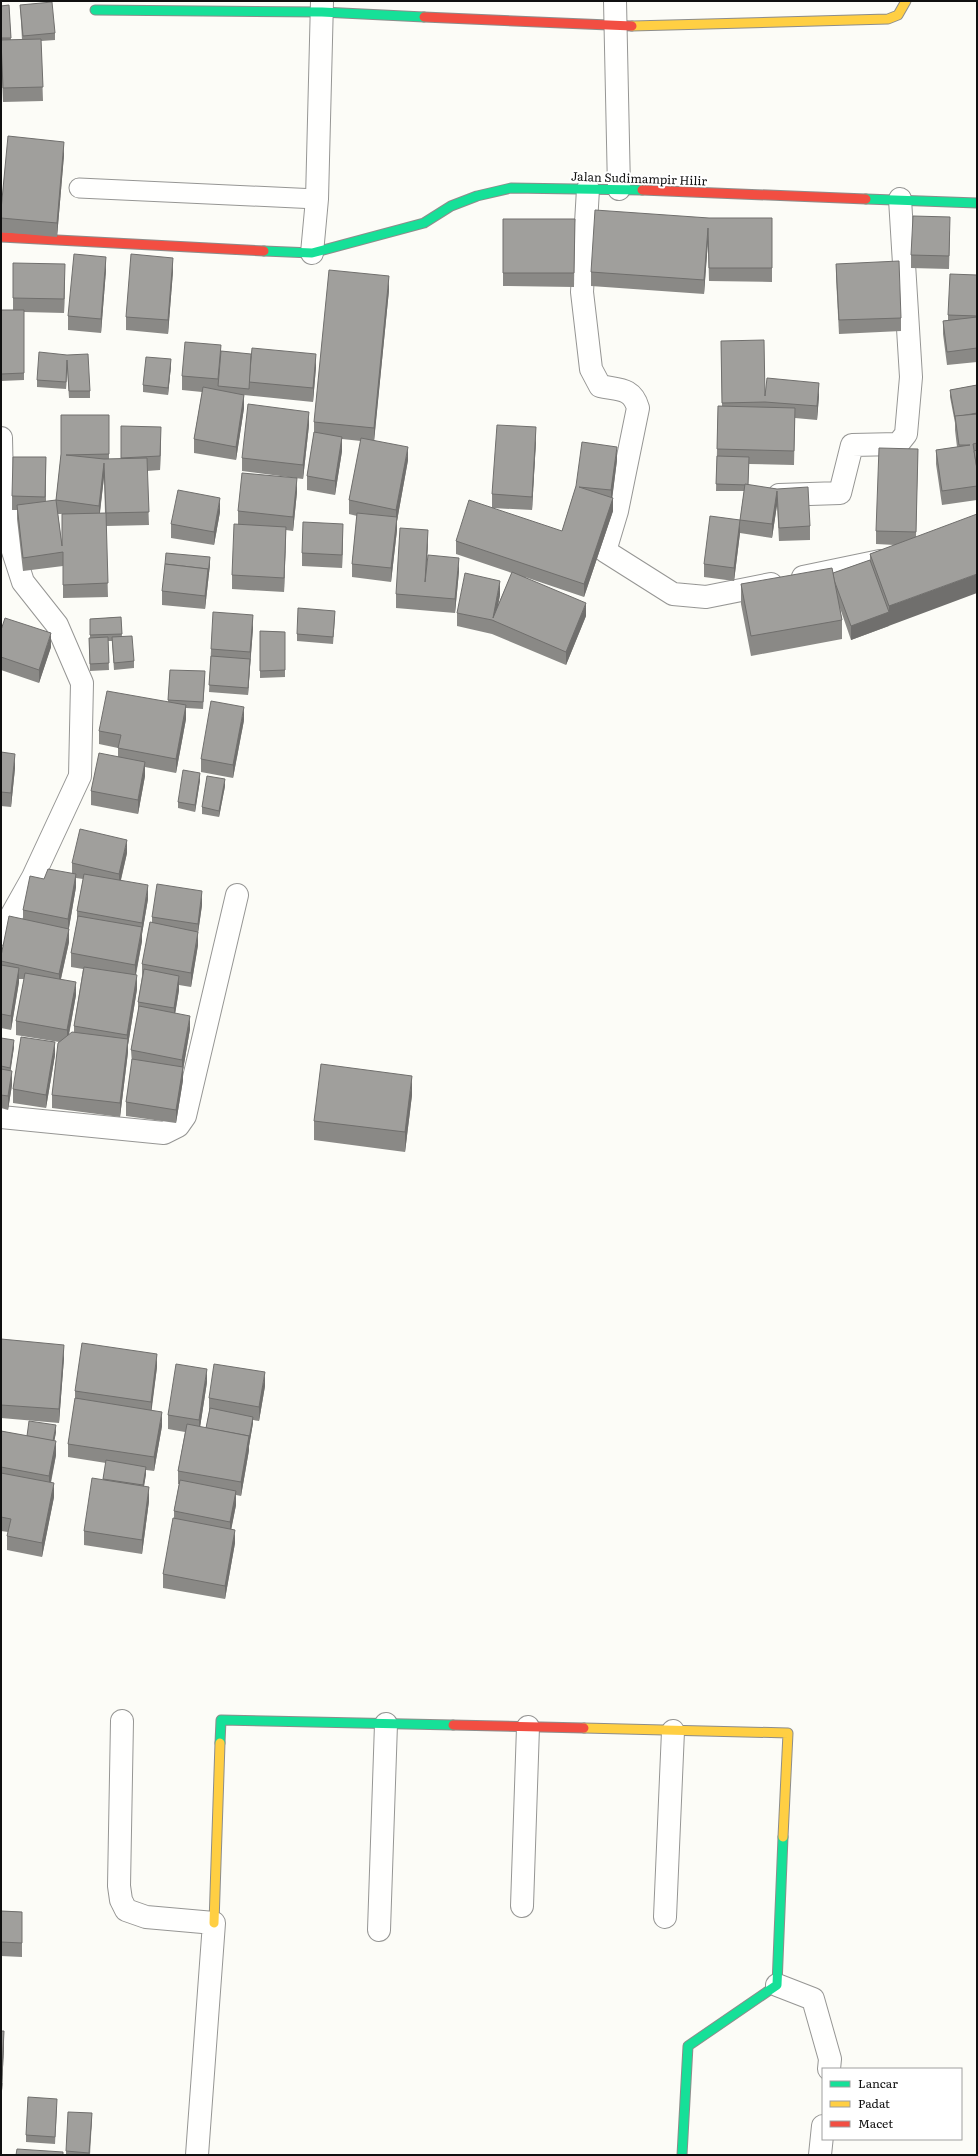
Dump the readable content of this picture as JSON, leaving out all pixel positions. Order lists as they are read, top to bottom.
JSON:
{
  "streets": {
    "street": ["Jalan Sudimampir Hilir"]
  },
  "legend": ["Lancar", "Padat", "Macet"]
}
